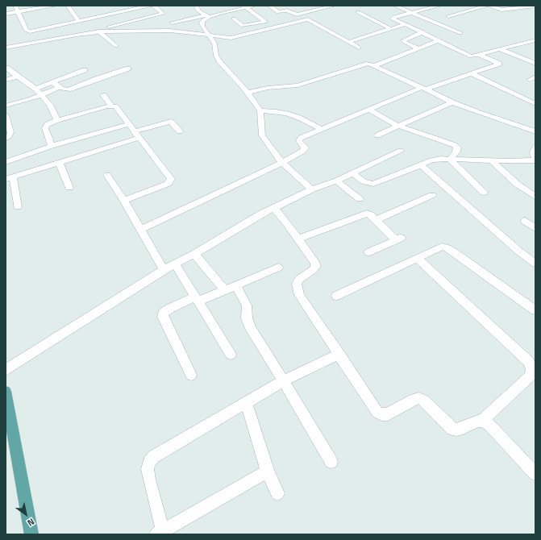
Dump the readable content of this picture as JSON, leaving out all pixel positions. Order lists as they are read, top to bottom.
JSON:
{
  "north": "bottom right"
}
